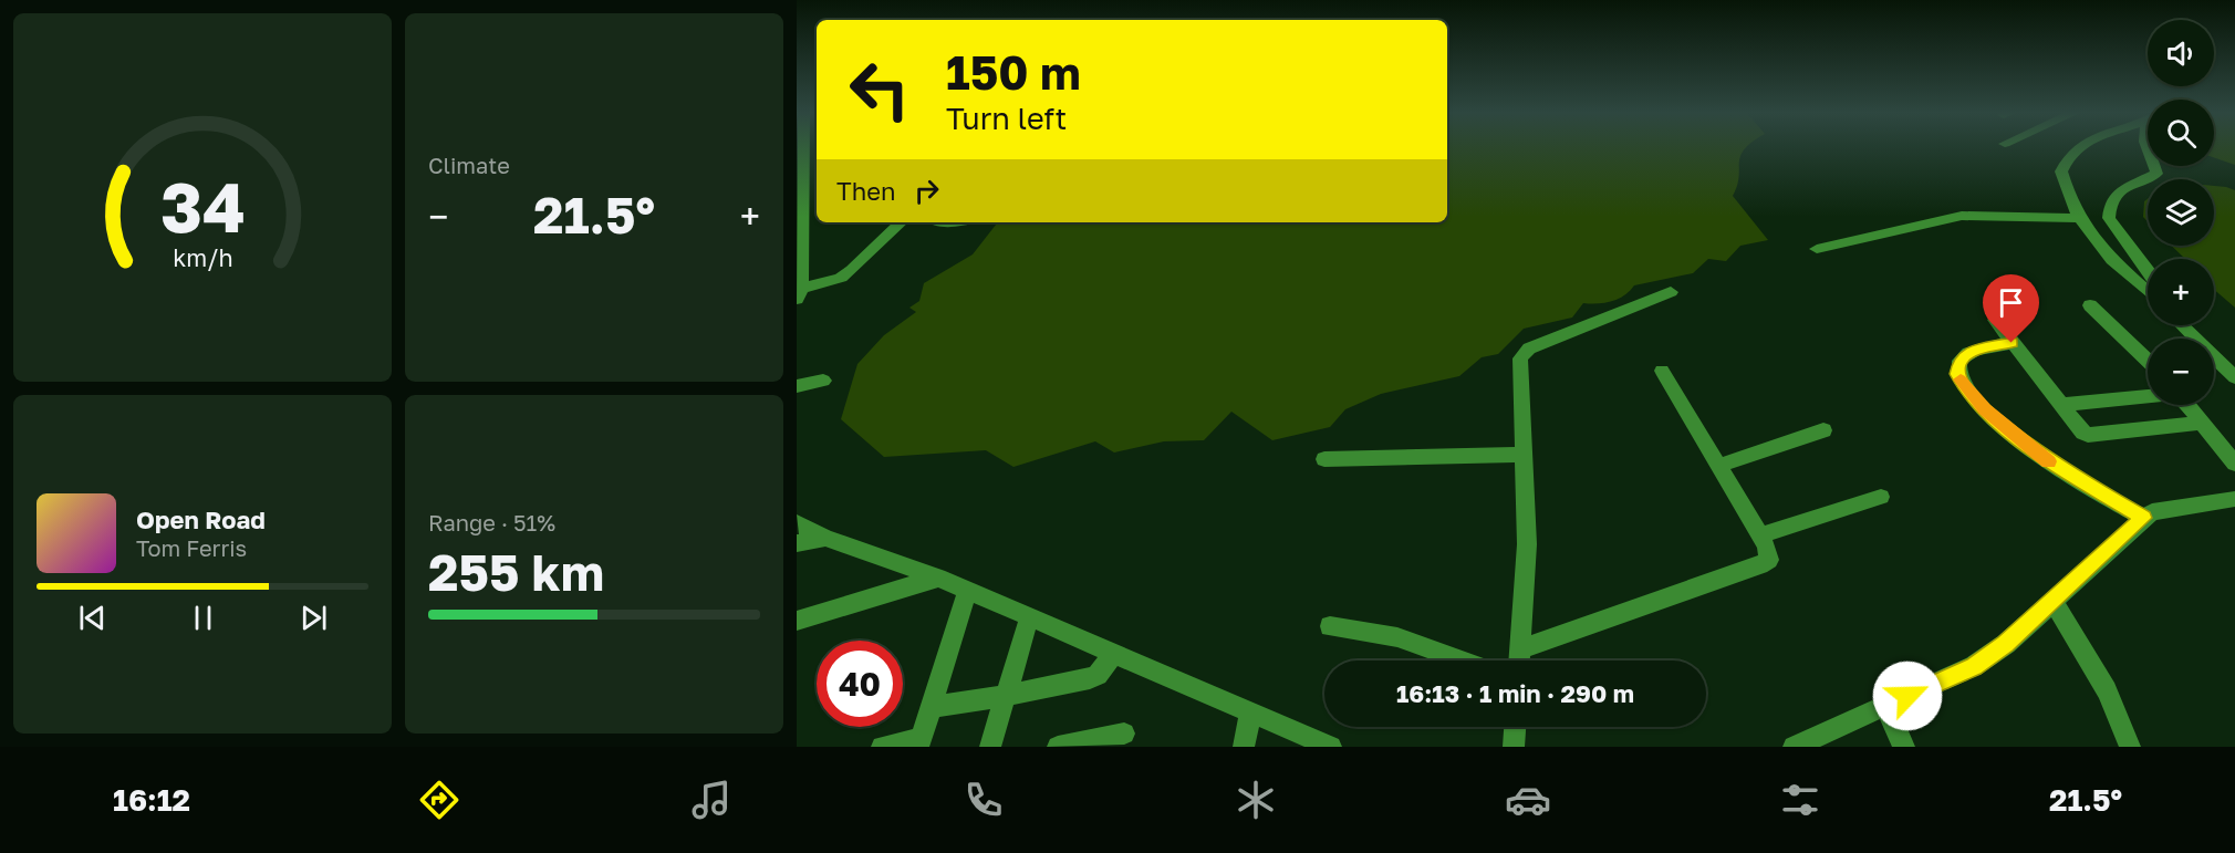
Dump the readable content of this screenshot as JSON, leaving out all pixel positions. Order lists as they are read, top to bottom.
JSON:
{
  "page": {
    "tile": [
      "Climate",
      ["Range · 51%", "255 km"]
    ],
    "map_buttons": ["+", "−"],
    "turn": ["150 m", "Turn left"],
    "then": "Then",
    "heat": ["−", "21.5°", "+"],
    "song": ["Open Road", "Tom Ferris"],
    "limit": "40",
    "trip": "16:13 · 1 min · 290 m",
    "tabs": ["16:12", "21.5°"],
    "gauge": ["34", "km/h"]
  }
}
